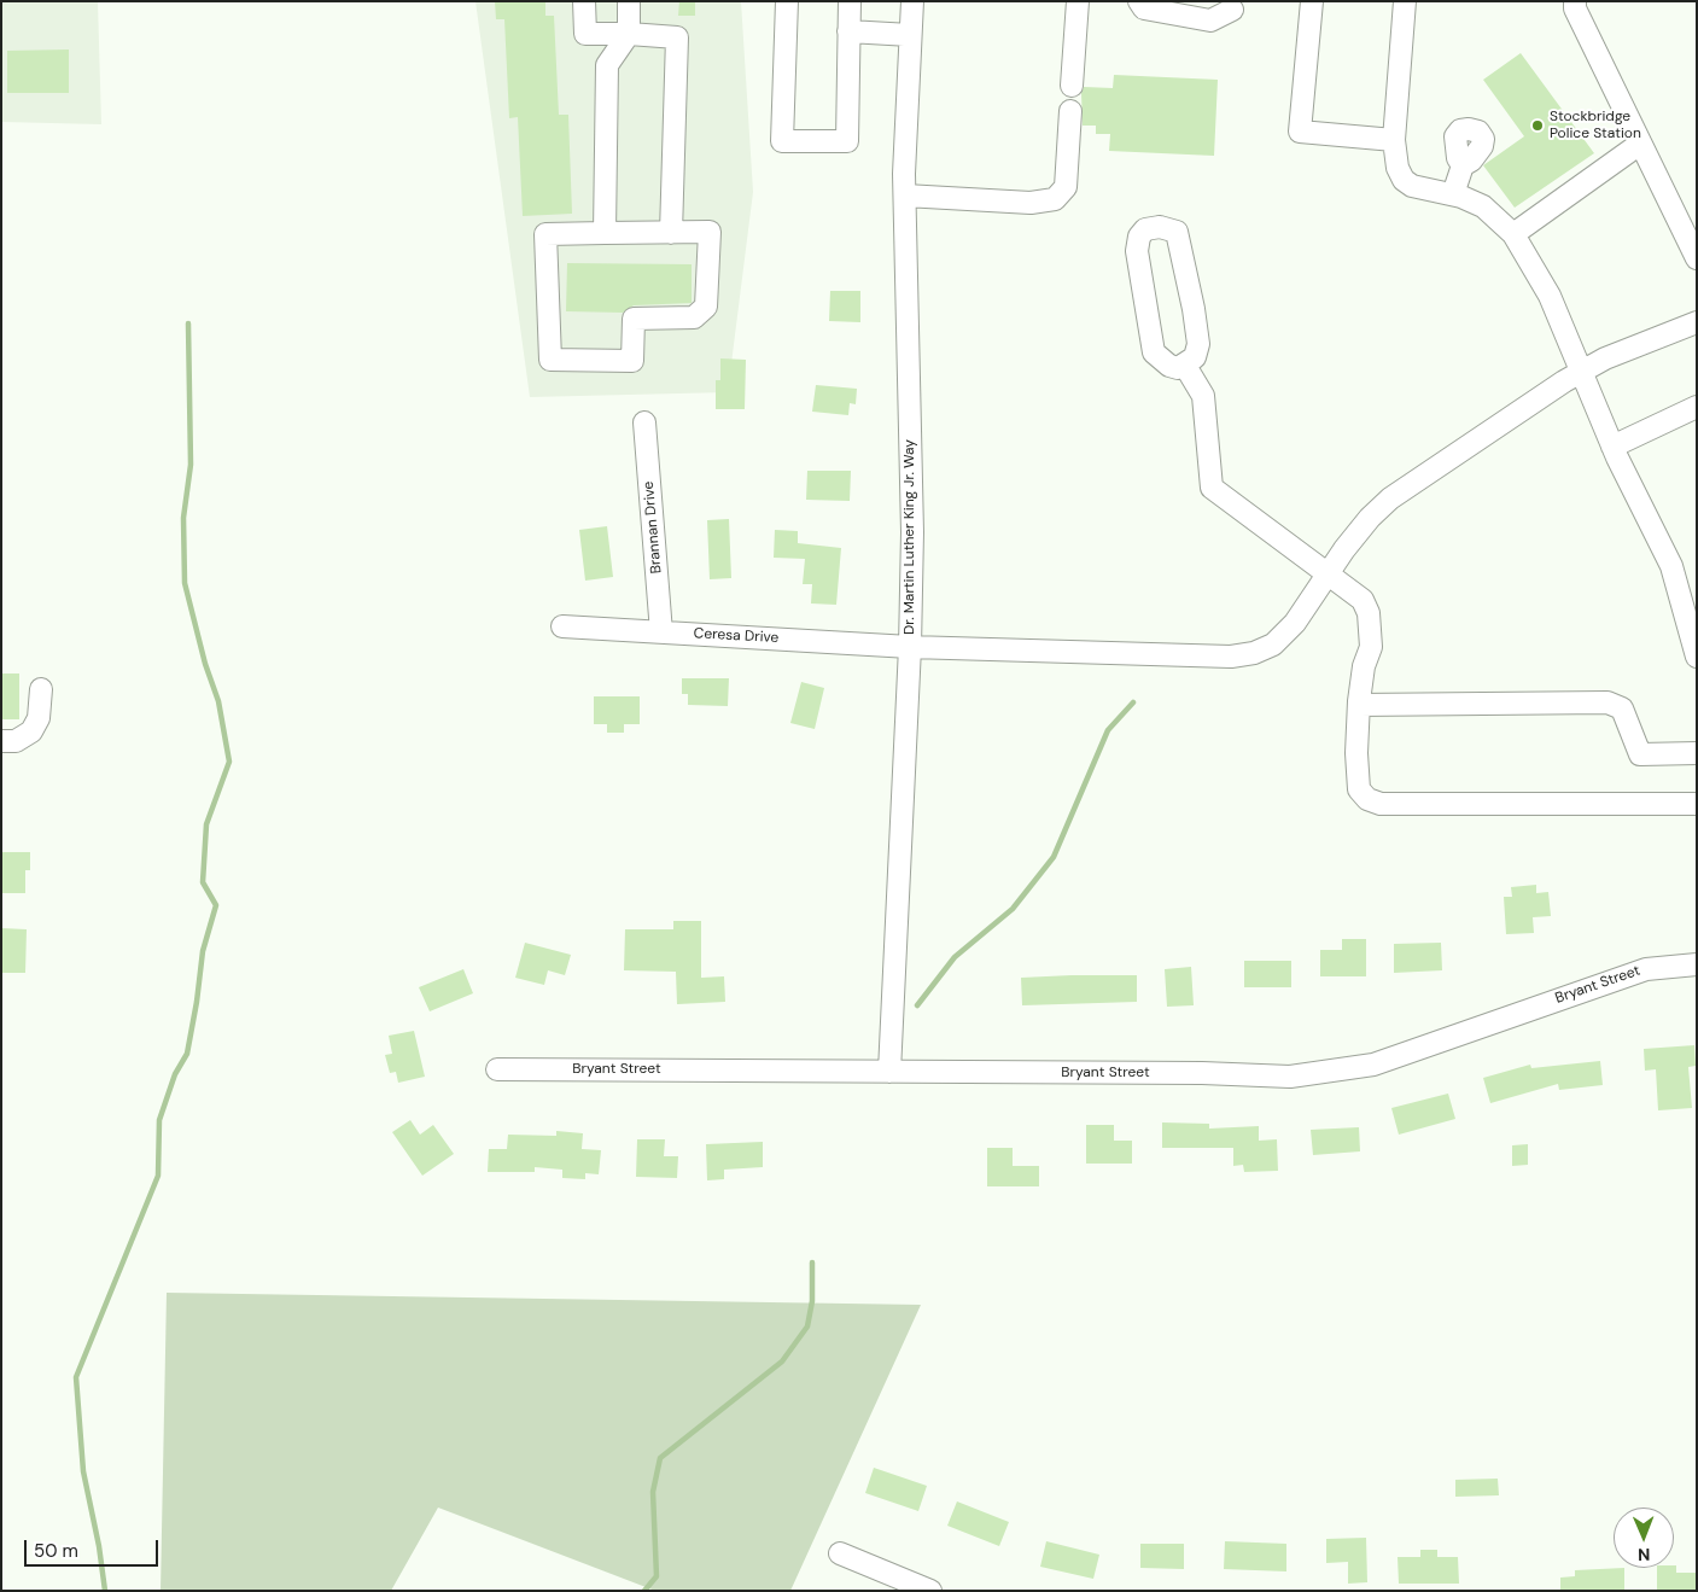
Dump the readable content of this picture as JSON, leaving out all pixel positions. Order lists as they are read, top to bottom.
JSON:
{
  "streets": {
    "street": [
      "Brannan Drive",
      "Dr. Martin Luther King Jr. Way",
      "Ceresa Drive",
      "Bryant Street"
    ]
  },
  "crossings": [
    ["Brannan Drive", "Ceresa Drive"],
    ["Dr. Martin Luther King Jr. Way", "Ceresa Drive"],
    ["Dr. Martin Luther King Jr. Way", "Bryant Street"]
  ],
  "places": ["Stockbridge Police Station"],
  "scale_bar": "50 m",
  "north": "bottom"
}
